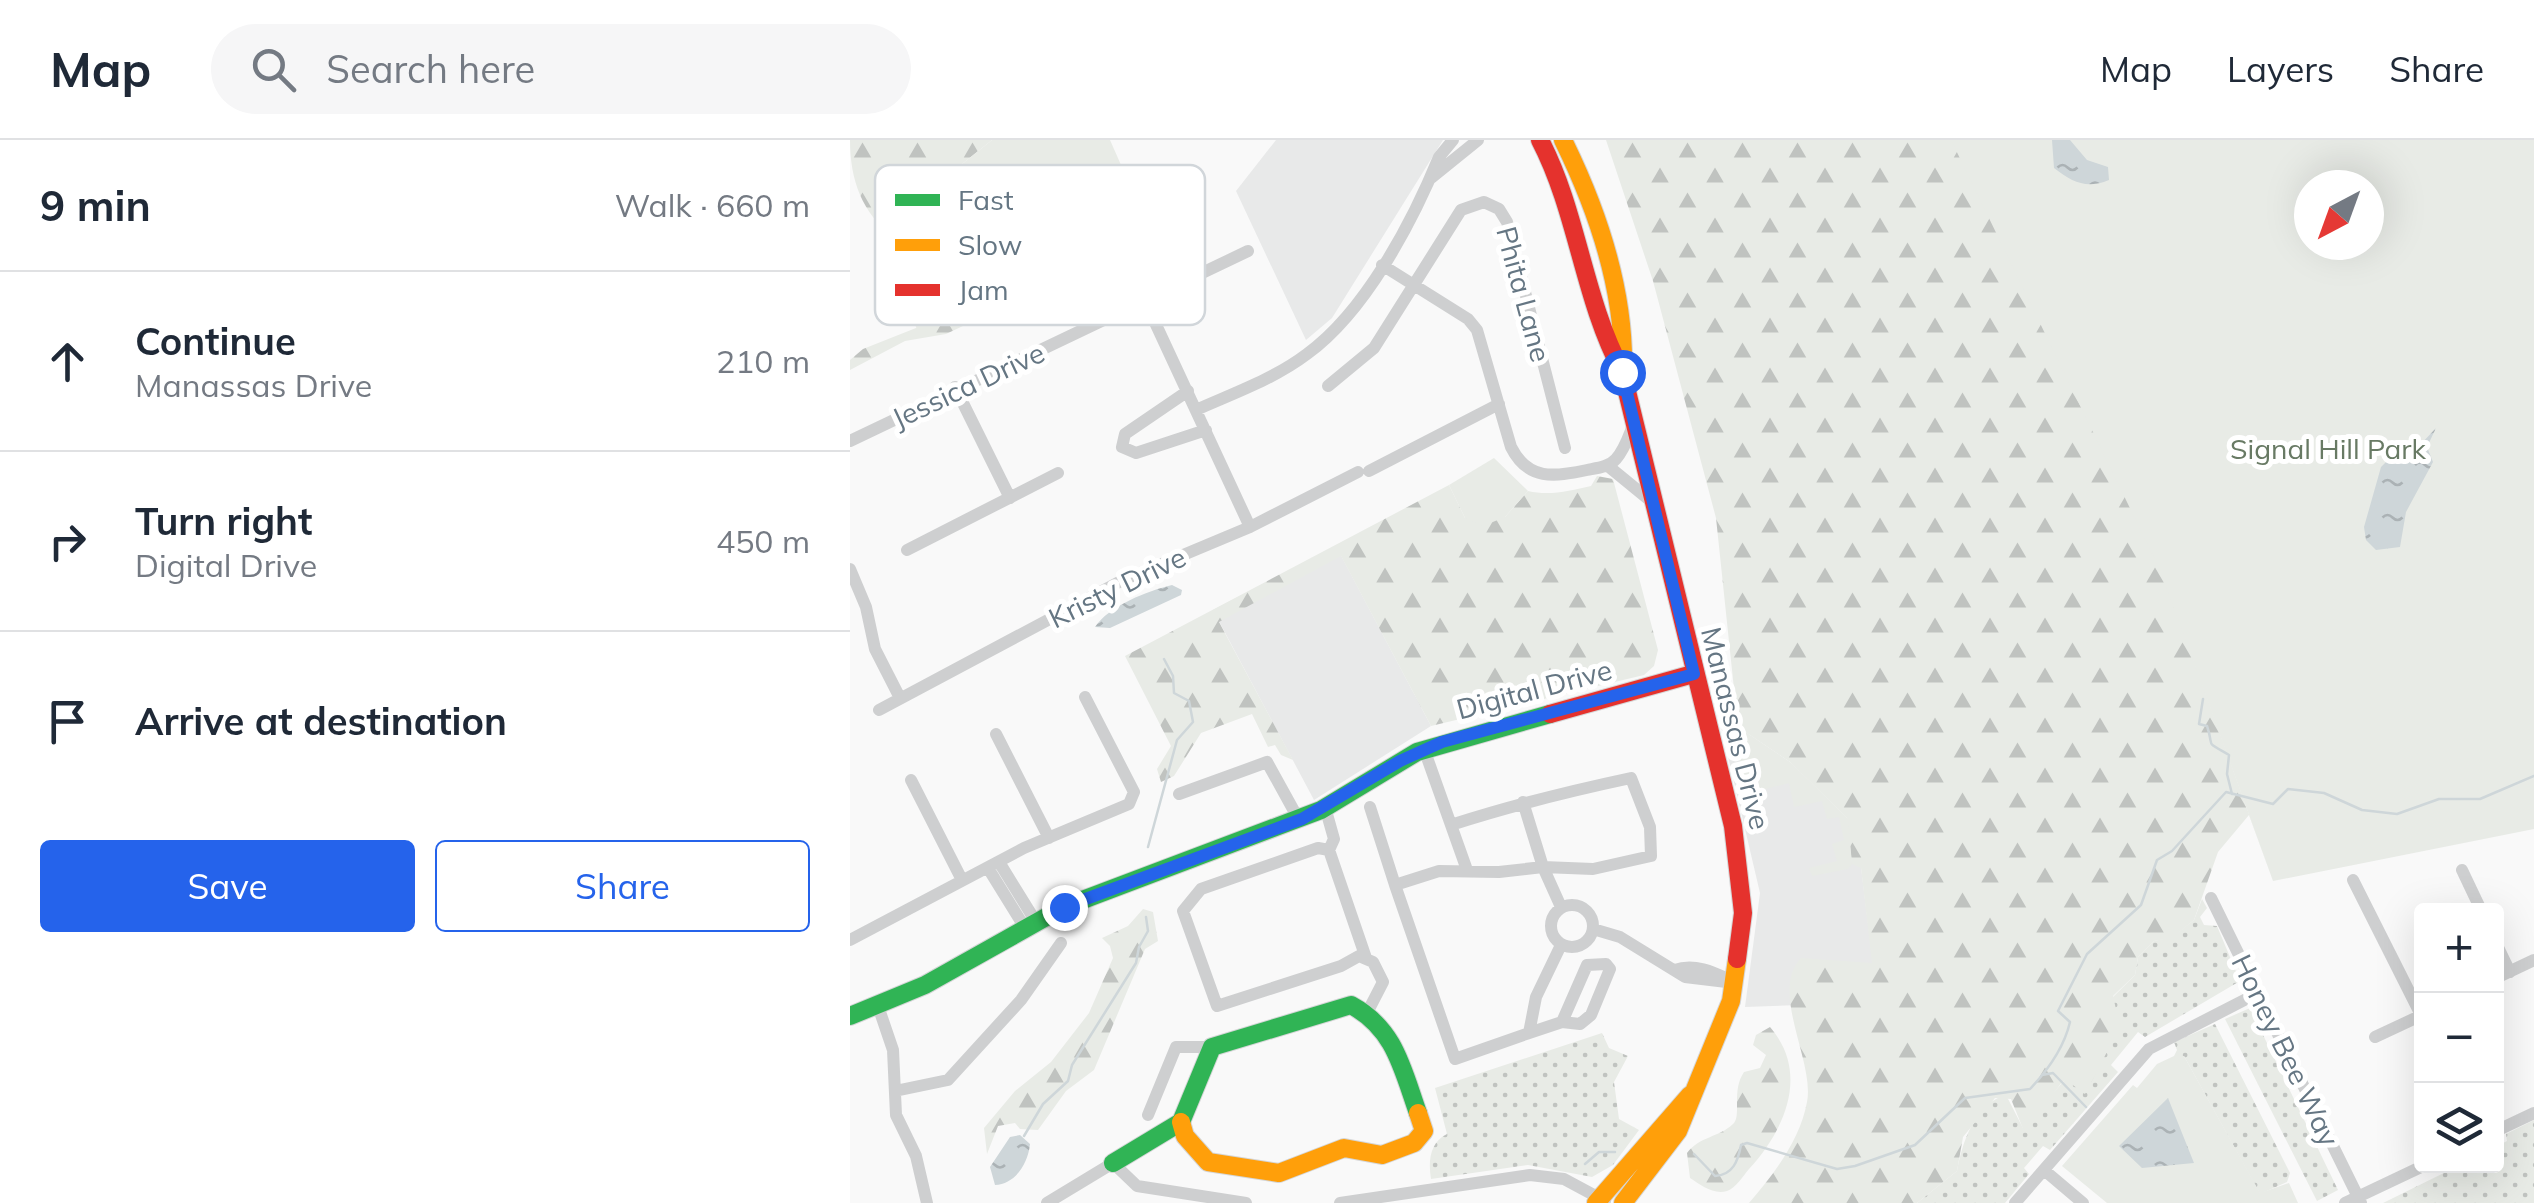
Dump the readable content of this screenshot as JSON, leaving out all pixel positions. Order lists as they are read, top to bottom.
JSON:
{
  "streets": {
    "street": [
      "Phita Lane",
      "Jessica Drive",
      "Kristy Drive",
      "Digital Drive",
      "Manassas Drive",
      "Honey Bee Way"
    ]
  },
  "crossings": [
    ["Digital Drive", "Manassas Drive"]
  ],
  "parks": ["Signal Hill Park"],
  "legend": ["Fast", "Slow", "Jam"],
  "north": "bottom left",
  "page": {
    "header": "Map",
    "search": "Search here",
    "nav": ["Map", "Layers", "Share"],
    "heading": ["9 min", "Walk · 660 m"],
    "list": [
      ["Continue", "Manassas Drive", "210 m"],
      ["Turn right", "Digital Drive", "450 m"],
      "Arrive at destination"
    ],
    "buttons": ["Save", "Share"],
    "map_buttons": ["+", "−"]
  }
}
